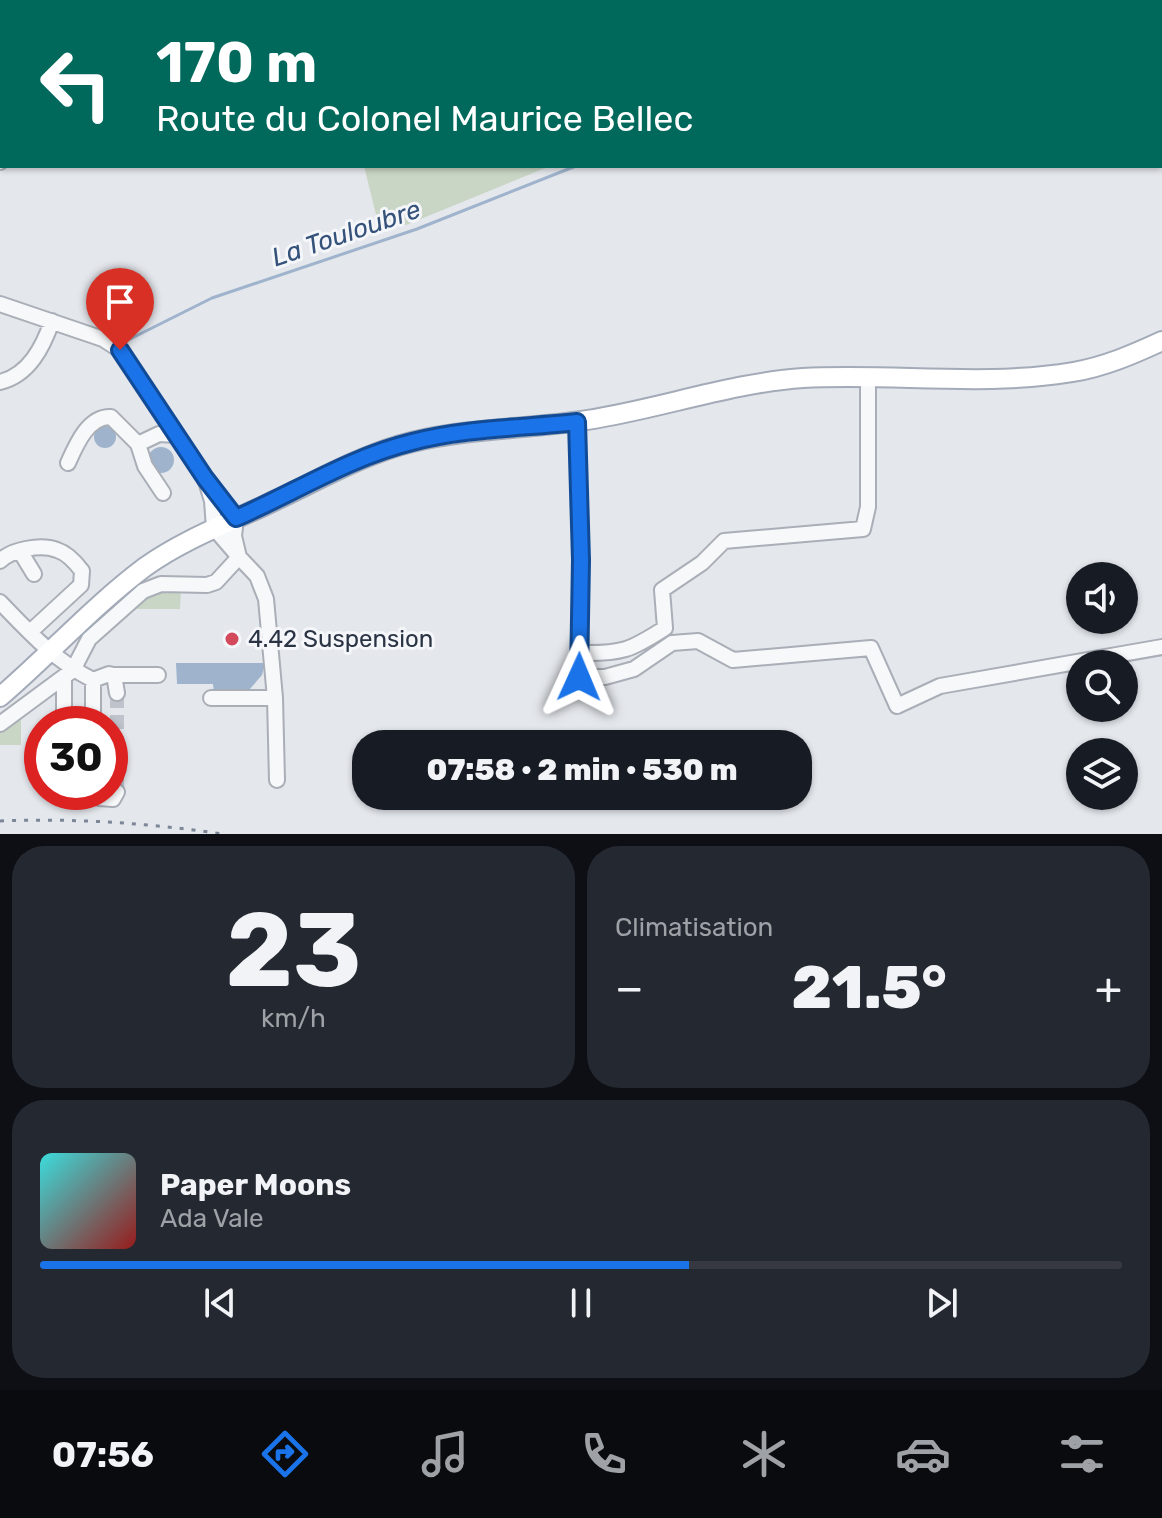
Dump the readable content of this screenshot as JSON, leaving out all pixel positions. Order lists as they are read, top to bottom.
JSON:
{
  "water": ["La Touloubre"],
  "places": ["4.42 Suspension"],
  "page": {
    "turn": ["170 m", "Route du Colonel Maurice Bellec"],
    "limit": "30",
    "trip": "07:58 · 2 min · 530 m",
    "tile": [
      ["23", "km/h"],
      "Climatisation"
    ],
    "heat": ["−", "21.5°", "+"],
    "song": ["Paper Moons", "Ada Vale"],
    "tabs": "07:56"
  }
}
